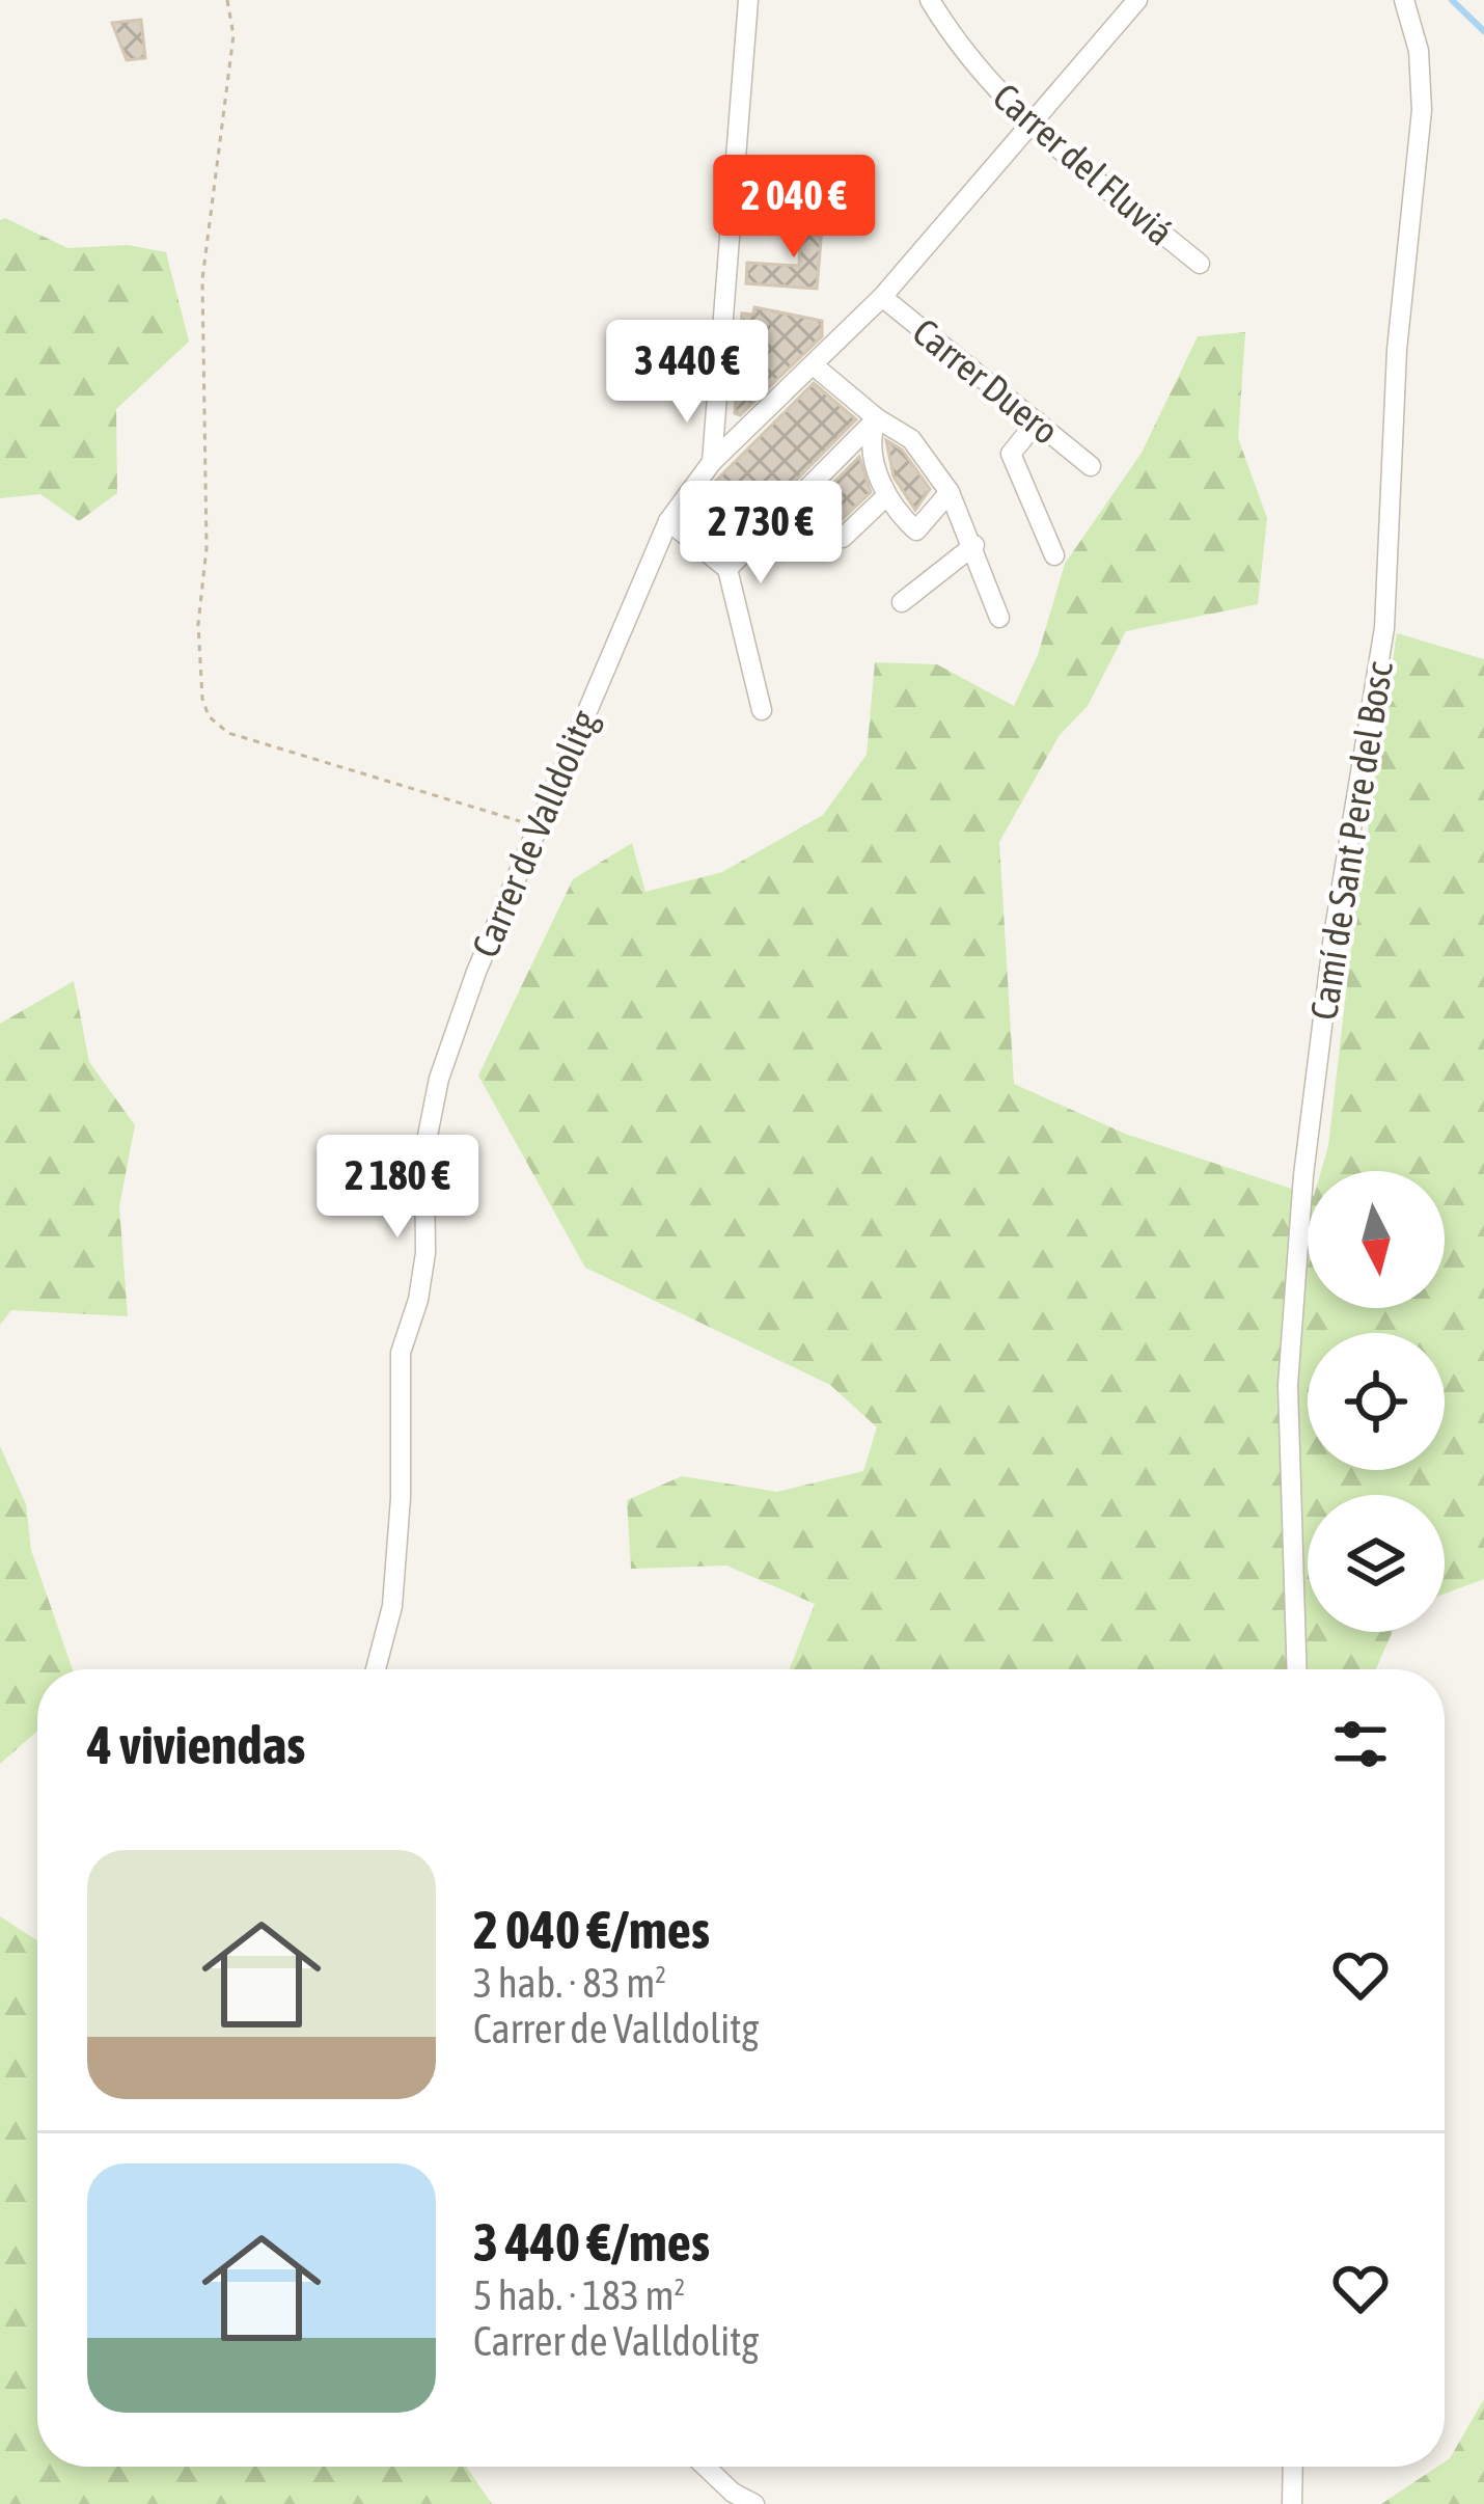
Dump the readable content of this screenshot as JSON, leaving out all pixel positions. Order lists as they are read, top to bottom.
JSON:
{
  "streets": {
    "street": [
      "Carrer del Fluviá",
      "Carrer Duero",
      "Carrer de Valldolitg",
      "Camí de Sant Pere del Bosc"
    ]
  },
  "crossings": [
    ["Carrer del Fluviá", "Carrer de Valldolitg"],
    ["Carrer Duero", "Carrer de Valldolitg"]
  ],
  "north": "bottom",
  "page": {
    "price": [
      "2 040 €",
      "3 440 €",
      "2 730 €",
      "2 180 €"
    ],
    "heading": "4 viviendas",
    "list": [
      {
        "name": "2 040 €/mes",
        "note": "3 hab. · 83 m² · Carrer de Valldolitg"
      },
      {
        "name": "3 440 €/mes",
        "note": "5 hab. · 183 m² · Carrer de Valldolitg"
      }
    ]
  }
}
